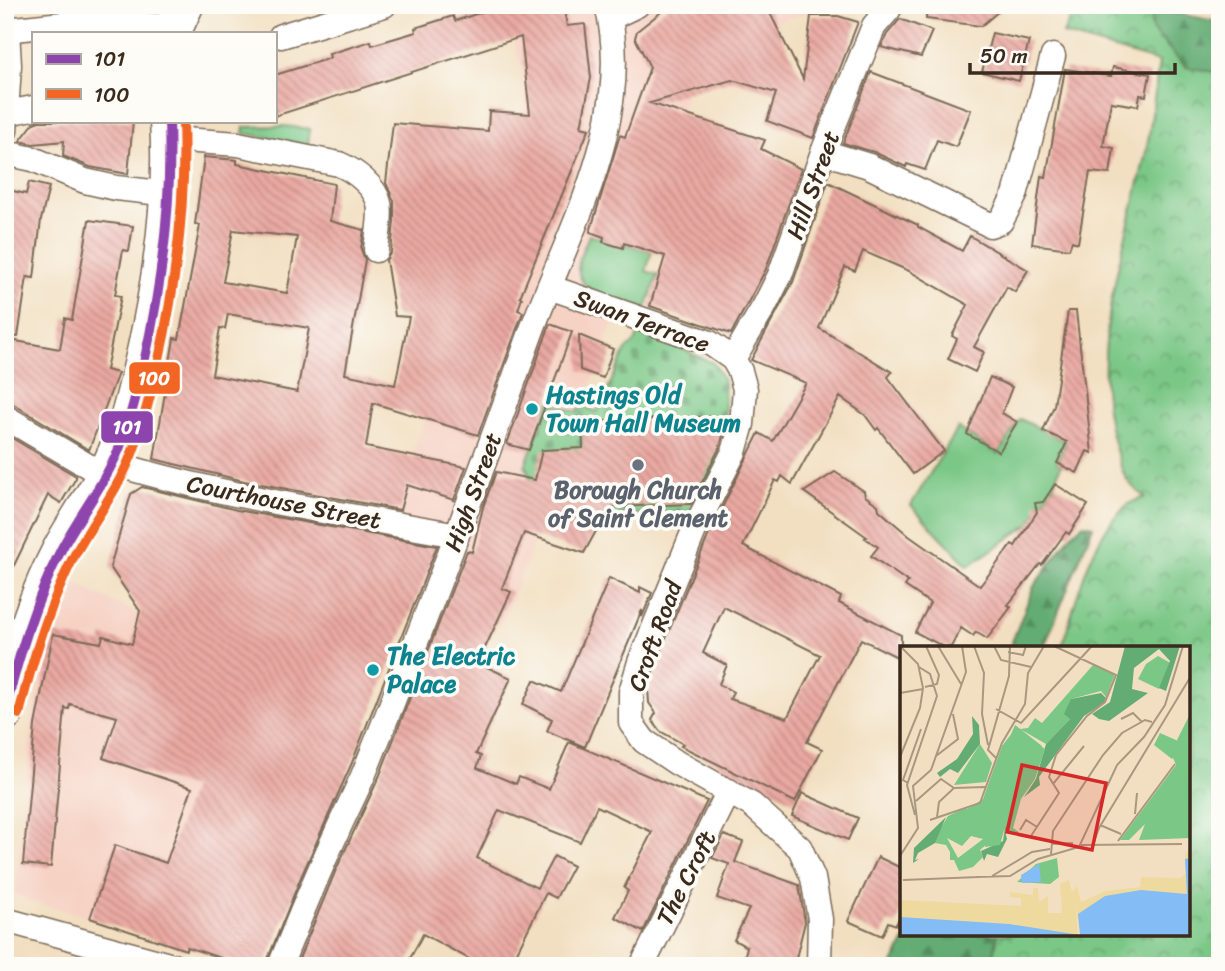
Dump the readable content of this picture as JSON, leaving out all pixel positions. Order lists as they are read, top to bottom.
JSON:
{
  "streets": {
    "street": [
      "Hill Street",
      "Swan Terrace",
      "High Street",
      "Courthouse Street",
      "Croft Road",
      "The Croft"
    ]
  },
  "crossings": [
    ["Hill Street", "Swan Terrace"],
    ["Hill Street", "Croft Road"],
    ["Swan Terrace", "High Street"],
    ["Swan Terrace", "Croft Road"],
    ["High Street", "Courthouse Street"],
    ["Croft Road", "The Croft"]
  ],
  "places": ["Hastings Old Town Hall Museum", "Borough Church of Saint Clement", "The Electric Palace"],
  "lines": ["transit line 101", "transit line 100"],
  "legend": ["101", "100"],
  "scale_bar": "50 m"
}
